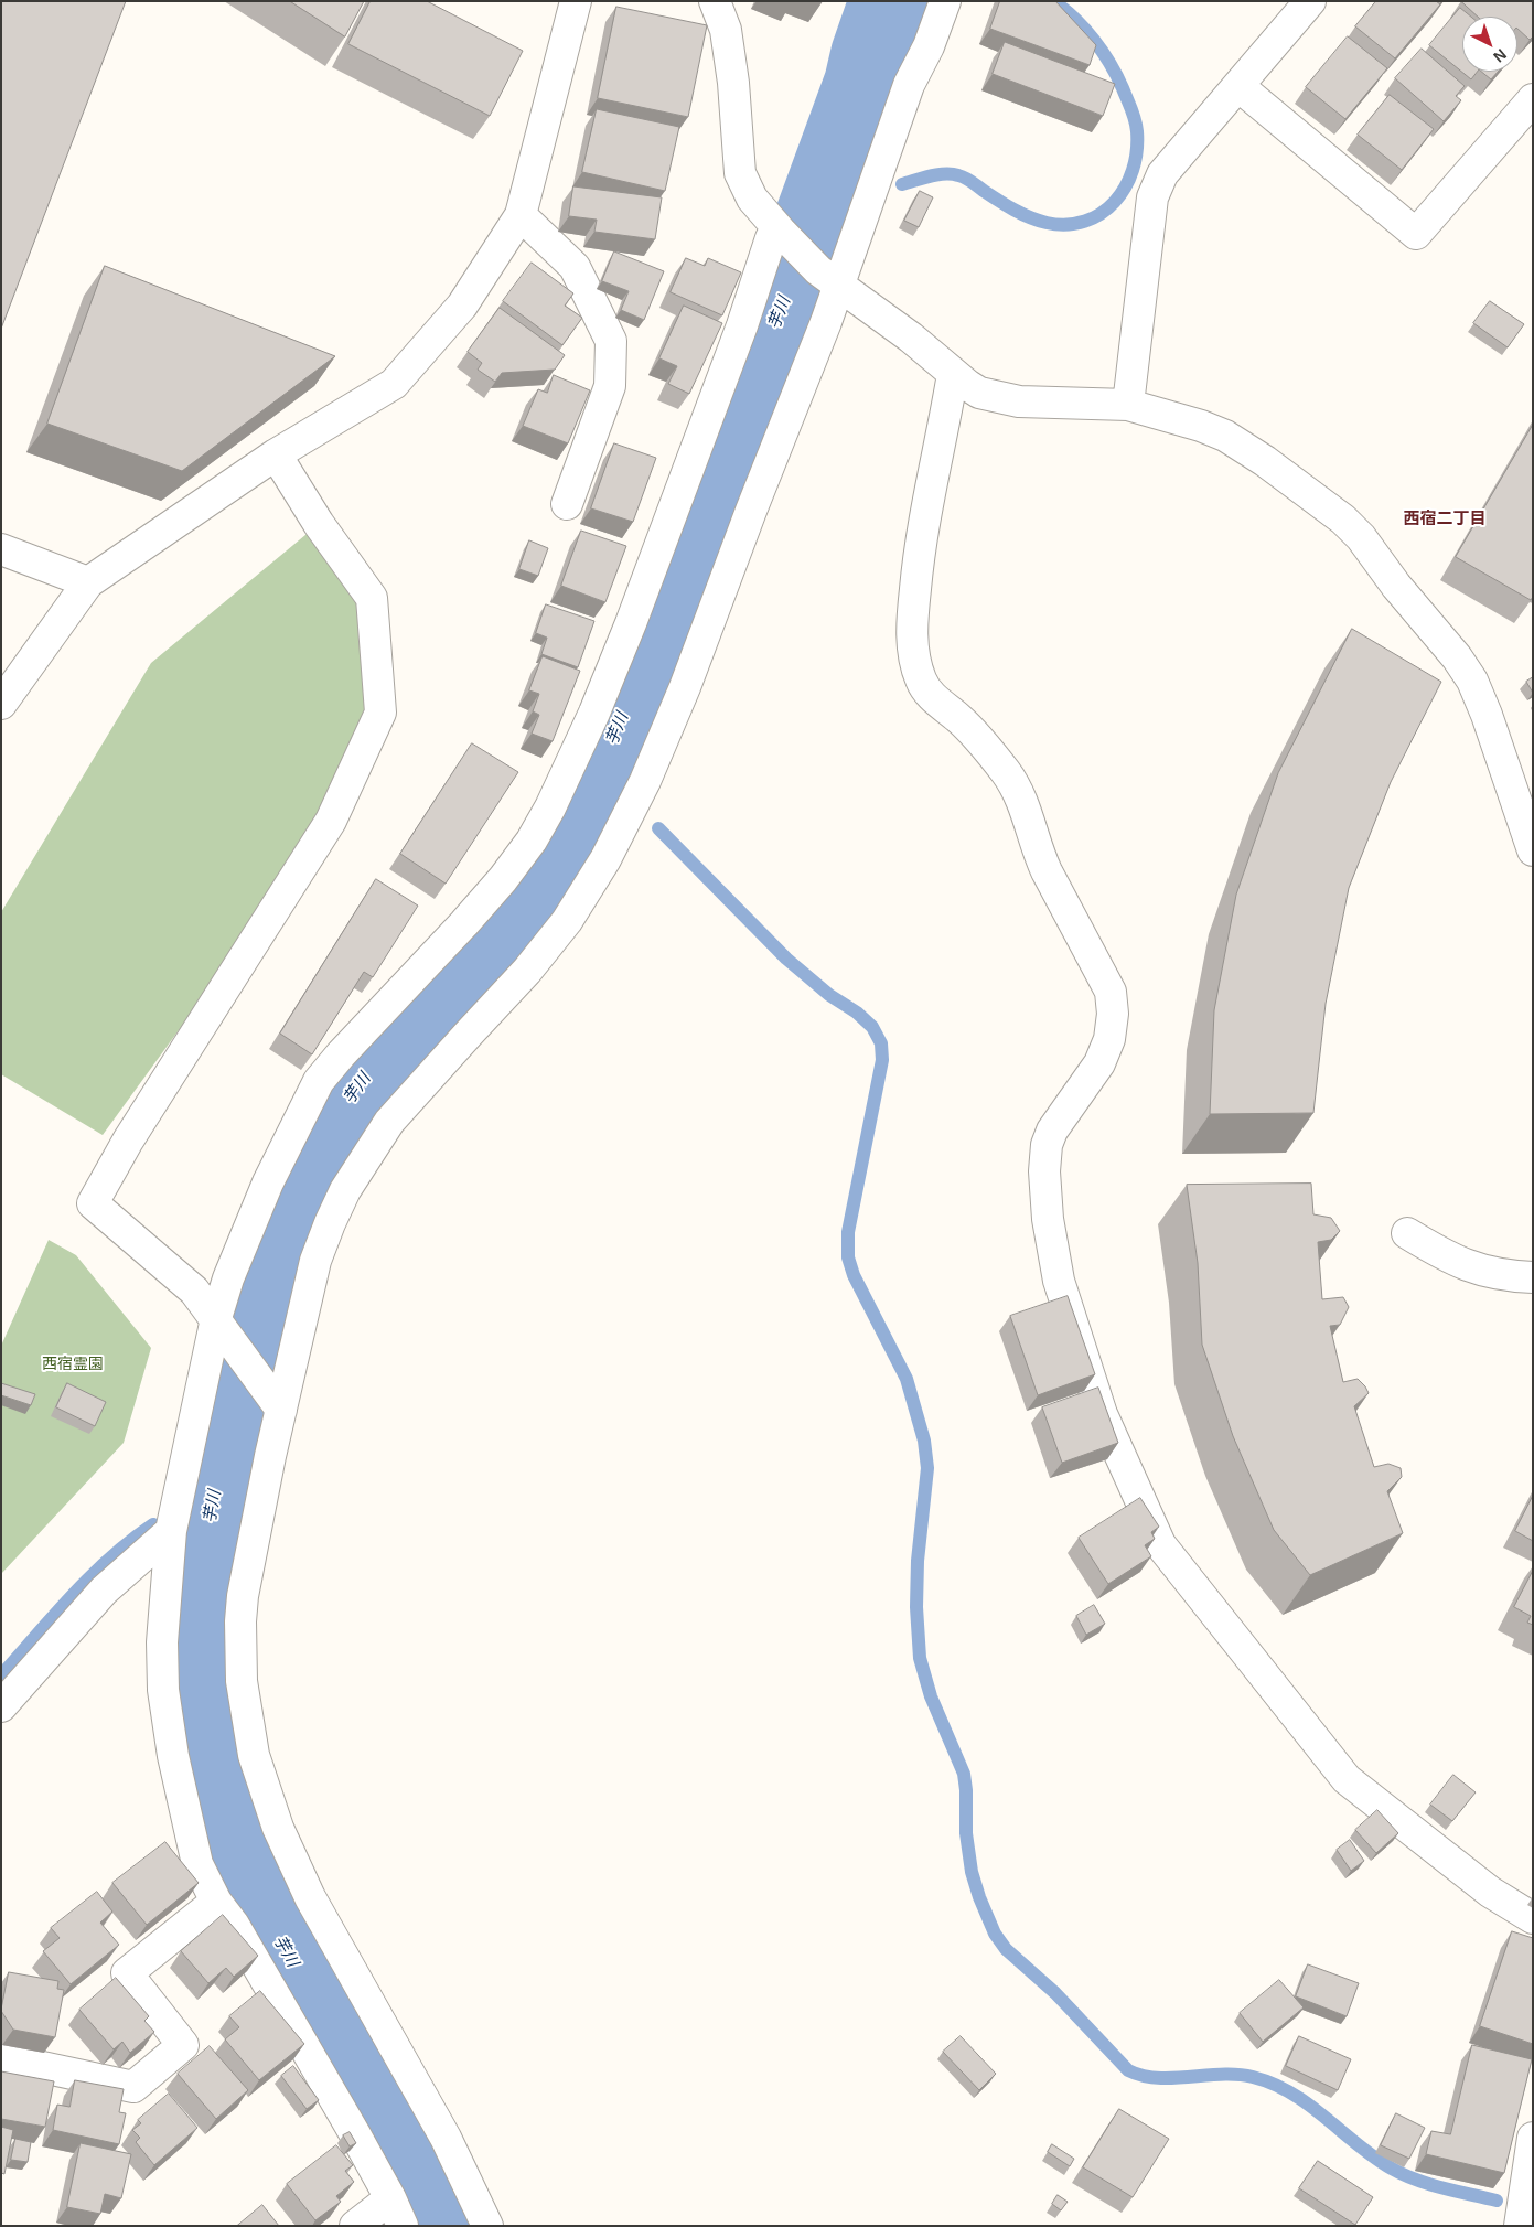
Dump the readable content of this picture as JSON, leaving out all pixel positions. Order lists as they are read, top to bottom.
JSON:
{
  "districts": ["西宿二丁目"],
  "water": ["芋川"],
  "parks": ["西宿霊園"],
  "north": "bottom right"
}
